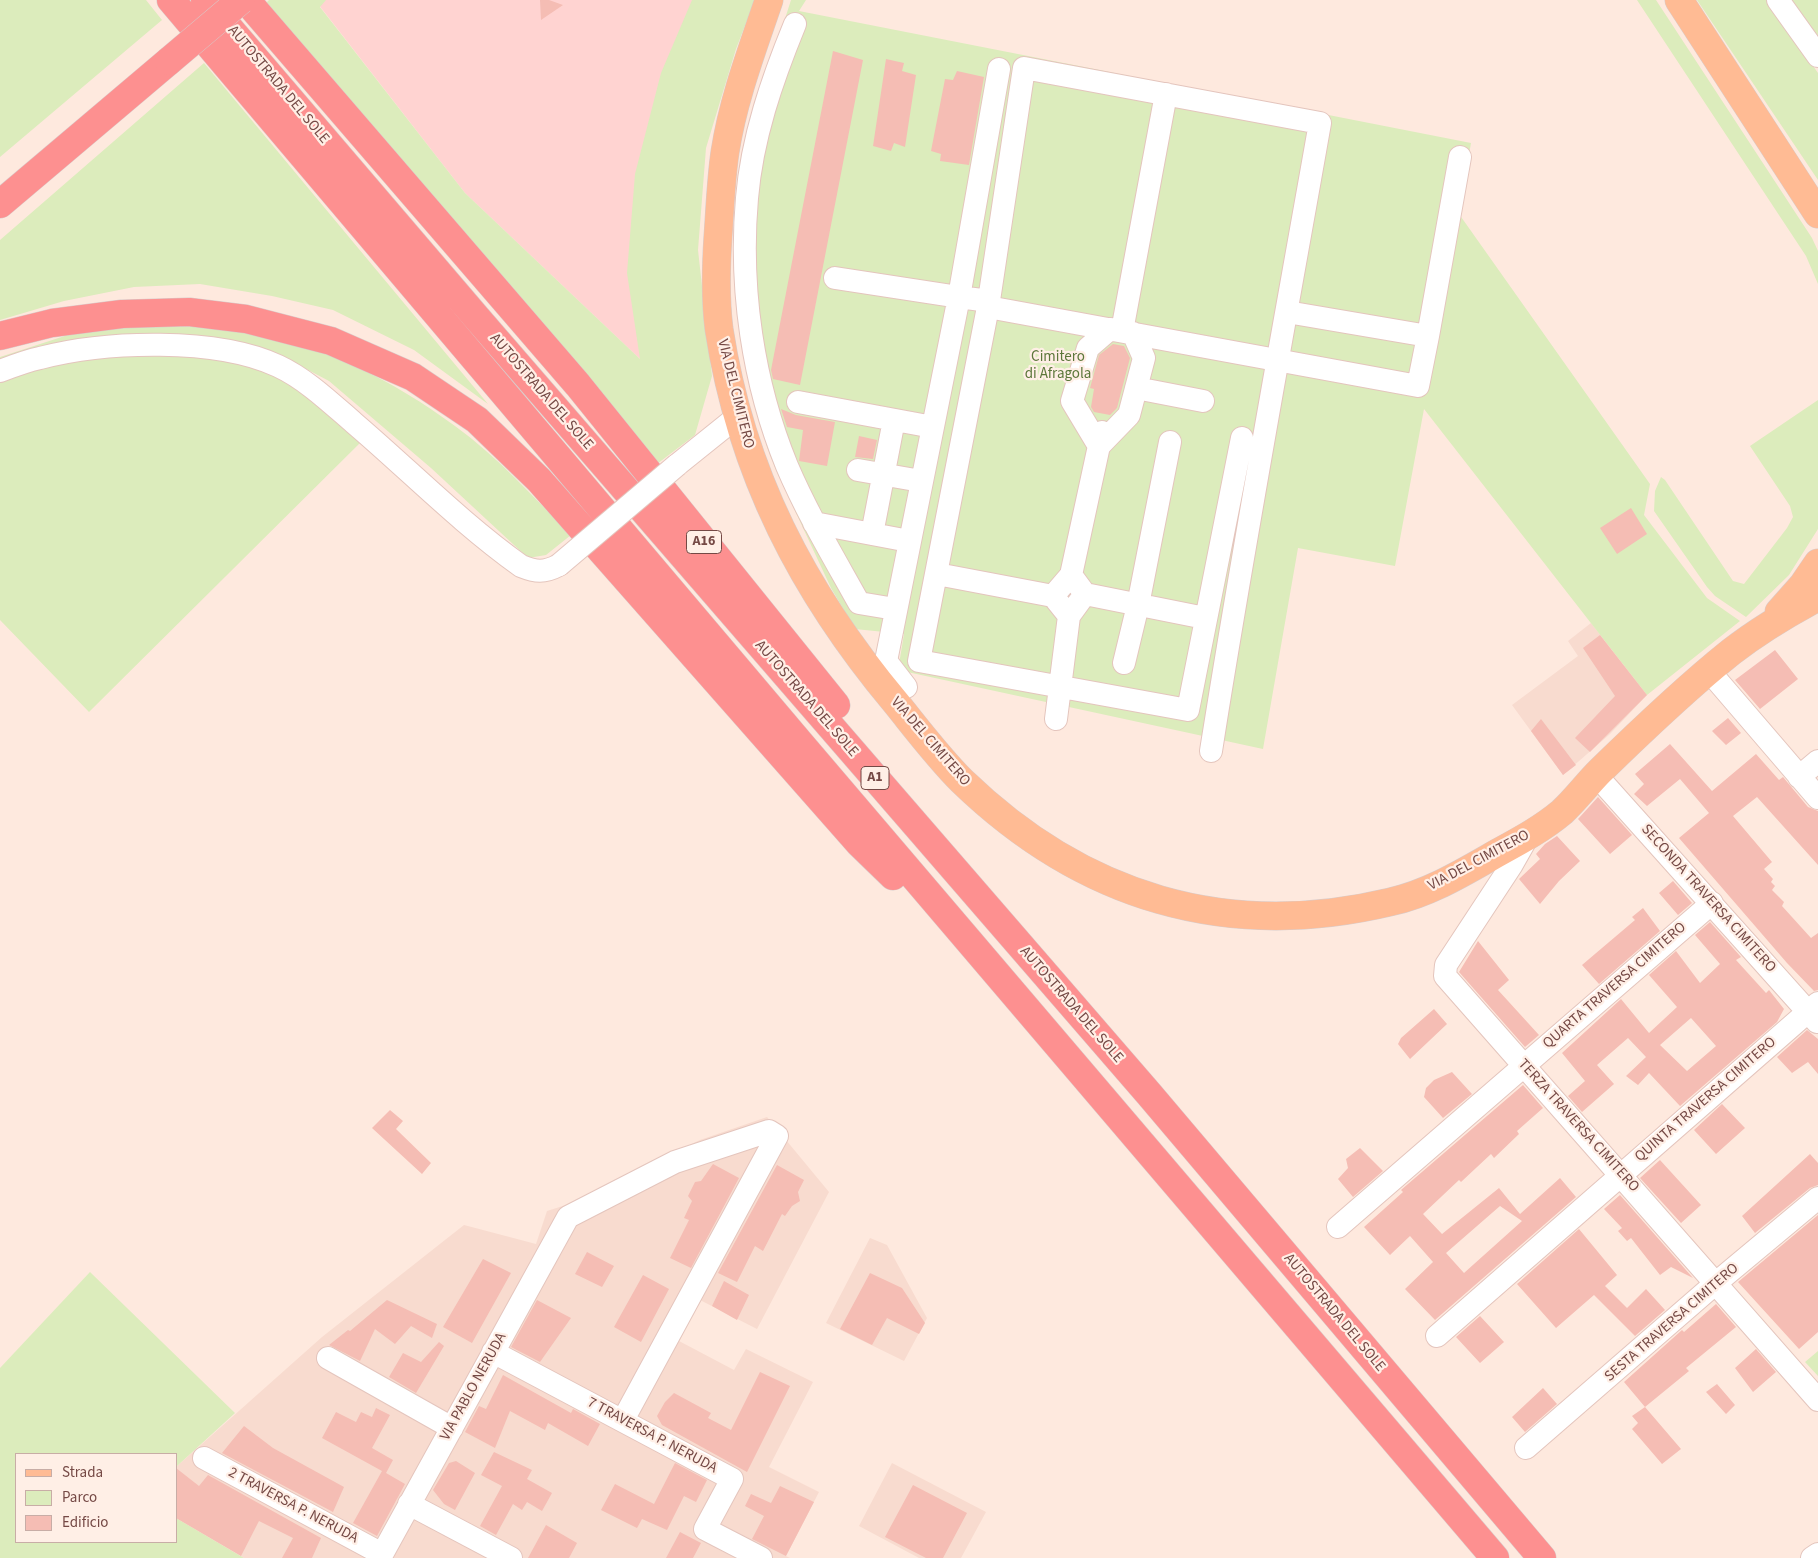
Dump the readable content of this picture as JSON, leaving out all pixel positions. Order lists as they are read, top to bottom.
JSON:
{
  "streets": {
    "highway": ["AUTOSTRADA DEL SOLE", "A16", "A1"],
    "main road": ["VIA DEL CIMITERO"],
    "street": [
      "SECONDA TRAVERSA CIMITERO",
      "QUARTA TRAVERSA CIMITERO",
      "QUINTA TRAVERSA CIMITERO",
      "TERZA TRAVERSA CIMITERO",
      "SESTA TRAVERSA CIMITERO",
      "VIA PABLO NERUDA",
      "7 TRAVERSA P. NERUDA",
      "2 TRAVERSA P. NERUDA"
    ]
  },
  "crossings": [
    ["AUTOSTRADA DEL SOLE", "A16"],
    ["VIA DEL CIMITERO", "SECONDA TRAVERSA CIMITERO"],
    ["VIA DEL CIMITERO", "TERZA TRAVERSA CIMITERO"],
    ["SECONDA TRAVERSA CIMITERO", "QUARTA TRAVERSA CIMITERO"],
    ["SECONDA TRAVERSA CIMITERO", "QUINTA TRAVERSA CIMITERO"],
    ["QUARTA TRAVERSA CIMITERO", "TERZA TRAVERSA CIMITERO"],
    ["QUINTA TRAVERSA CIMITERO", "TERZA TRAVERSA CIMITERO"],
    ["TERZA TRAVERSA CIMITERO", "SESTA TRAVERSA CIMITERO"],
    ["VIA PABLO NERUDA", "7 TRAVERSA P. NERUDA"],
    ["VIA PABLO NERUDA", "2 TRAVERSA P. NERUDA"]
  ],
  "parks": ["Cimitero di Afragola"],
  "legend": ["Strada", "Parco", "Edificio"]
}
